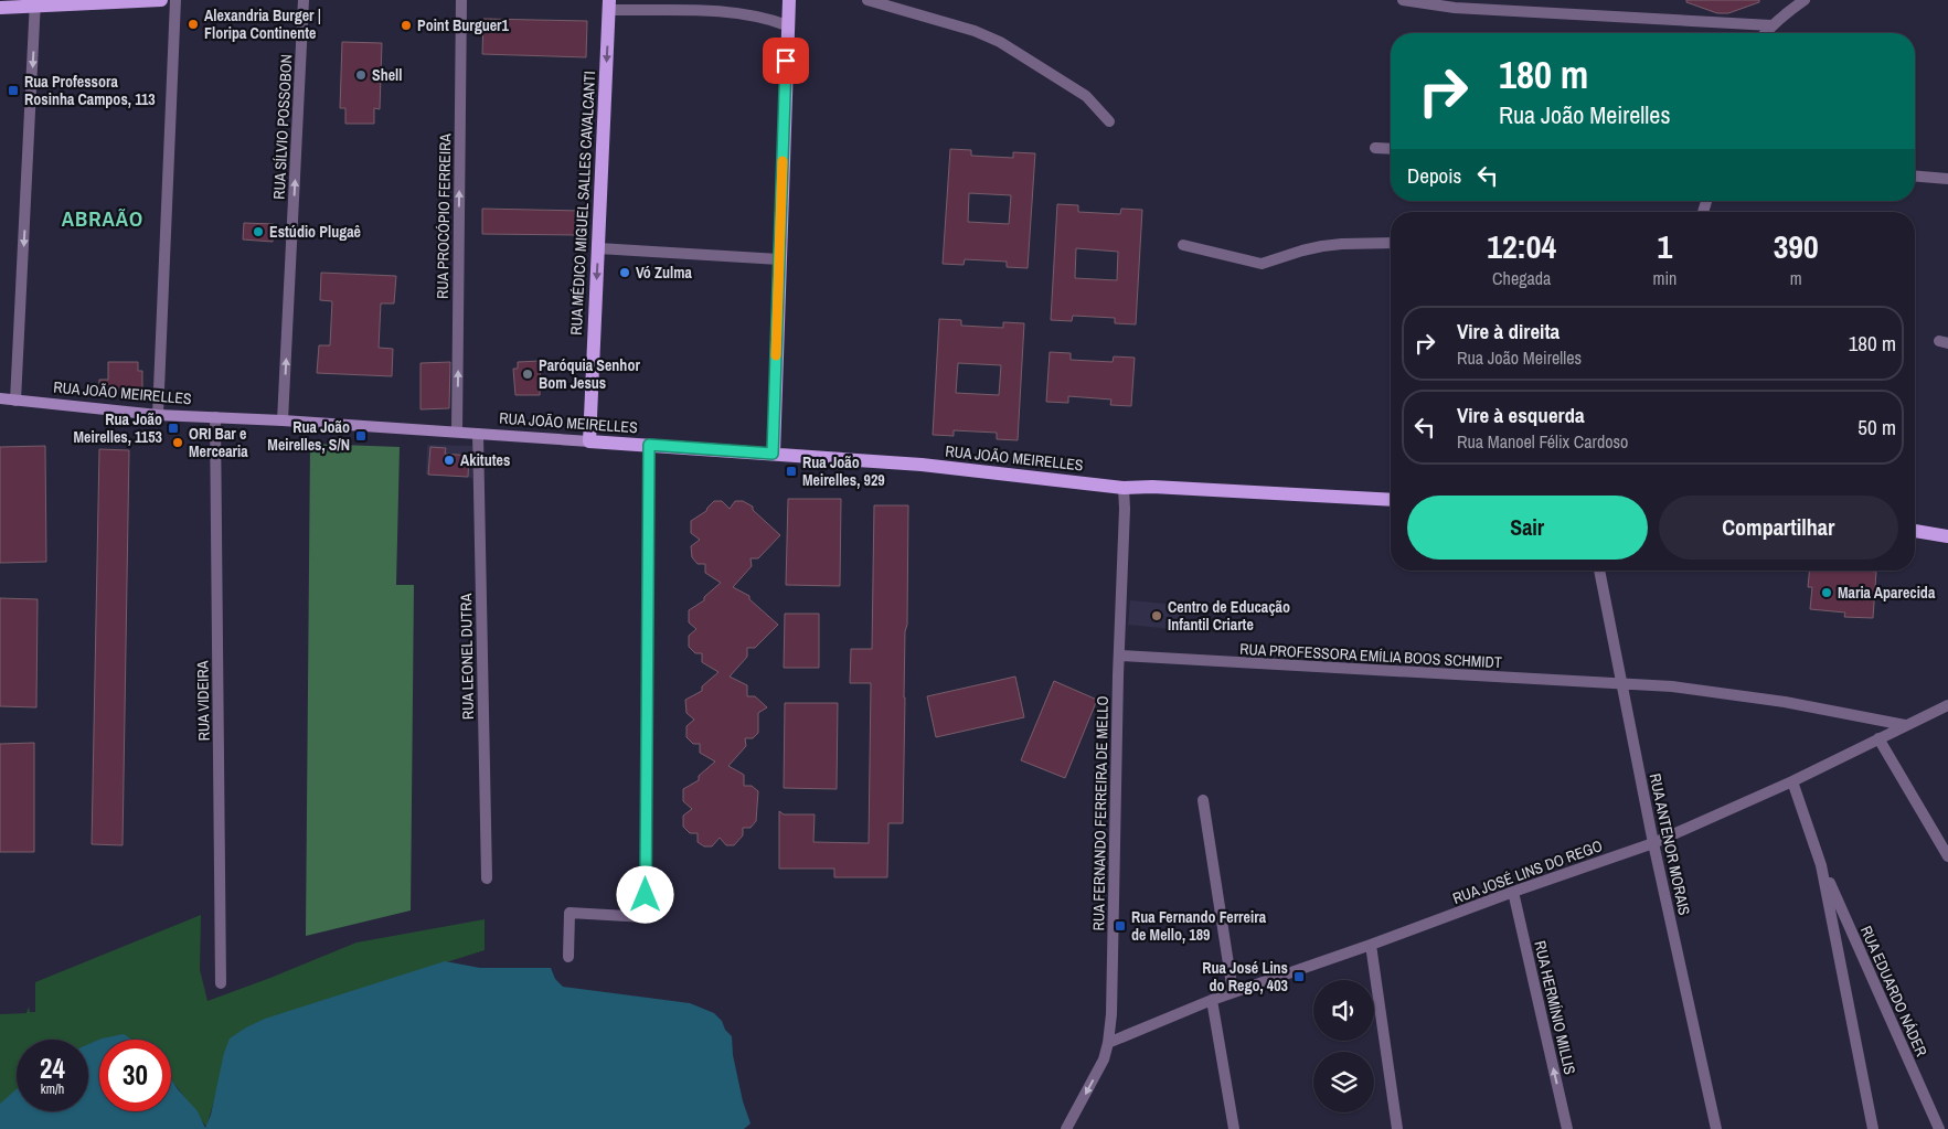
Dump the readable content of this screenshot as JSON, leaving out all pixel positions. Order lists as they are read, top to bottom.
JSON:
{
  "streets": {
    "main road": ["RUA MÉDICO MIGUEL SALLES CAVALCANTI", "RUA JOÃO MEIRELLES"],
    "street": [
      "RUA SÍLVIO POSSOBON",
      "RUA PROCÓPIO FERREIRA",
      "RUA PROFESSORA EMÍLIA BOOS SCHMIDT",
      "RUA LEONEL DUTRA",
      "RUA VIDEIRA",
      "RUA FERNANDO FERREIRA DE MELLO",
      "RUA ANTENOR MORAIS",
      "RUA JOSÉ LINS DO REGO",
      "RUA EDUARDO NÁDER",
      "RUA HERMÍNIO MILLIS"
    ]
  },
  "crossings": [
    ["RUA SÍLVIO POSSOBON", "RUA JOÃO MEIRELLES"],
    ["RUA MÉDICO MIGUEL SALLES CAVALCANTI", "RUA JOÃO MEIRELLES"],
    ["RUA PROCÓPIO FERREIRA", "RUA JOÃO MEIRELLES"],
    ["RUA JOÃO MEIRELLES", "RUA LEONEL DUTRA"],
    ["RUA JOÃO MEIRELLES", "RUA VIDEIRA"],
    ["RUA JOÃO MEIRELLES", "RUA FERNANDO FERREIRA DE MELLO"],
    ["RUA PROFESSORA EMÍLIA BOOS SCHMIDT", "RUA FERNANDO FERREIRA DE MELLO"],
    ["RUA PROFESSORA EMÍLIA BOOS SCHMIDT", "RUA ANTENOR MORAIS"],
    ["RUA PROFESSORA EMÍLIA BOOS SCHMIDT", "RUA JOSÉ LINS DO REGO"],
    ["RUA FERNANDO FERREIRA DE MELLO", "RUA JOSÉ LINS DO REGO"],
    ["RUA ANTENOR MORAIS", "RUA JOSÉ LINS DO REGO"],
    ["RUA JOSÉ LINS DO REGO", "RUA EDUARDO NÁDER"],
    ["RUA JOSÉ LINS DO REGO", "RUA HERMÍNIO MILLIS"]
  ],
  "one_way": [
    "RUA SÍLVIO POSSOBON",
    "RUA MÉDICO MIGUEL SALLES CAVALCANTI",
    "RUA PROCÓPIO FERREIRA",
    "RUA HERMÍNIO MILLIS"
  ],
  "districts": ["ABRAÃO"],
  "places": {
    "other": [
      "Alexandria Burger | Floripa Continente",
      "Point Burguer1",
      "Shell",
      "Estúdio Plugaê",
      "Vó Zulma",
      "Paróquia Senhor Bom Jesus",
      "ORI Bar e Mercearia",
      "Akitutes",
      "Maria Aparecida",
      "Centro de Educação Infantil Criarte"
    ],
    "transit": [
      "Rua Professora Rosinha Campos, 113",
      "Rua João Meirelles, 1153",
      "Rua João Meirelles, S/N",
      "Rua João Meirelles, 929",
      "Rua Fernando Ferreira de Mello, 189",
      "Rua José Lins do Rego, 403"
    ]
  },
  "page": {
    "turn": ["180 m", "Rua João Meirelles"],
    "then": "Depois",
    "eta": [
      "12:04",
      "Chegada",
      "1",
      "min",
      "390",
      "m"
    ],
    "list": [
      {
        "name": "Vire à direita",
        "note": "Rua João Meirelles",
        "value": "180 m"
      },
      {
        "name": "Vire à esquerda",
        "note": "Rua Manoel Félix Cardoso",
        "value": "50 m"
      }
    ],
    "buttons": ["Sair", "Compartilhar"],
    "speed": "24 km/h",
    "limit": "30"
  }
}
